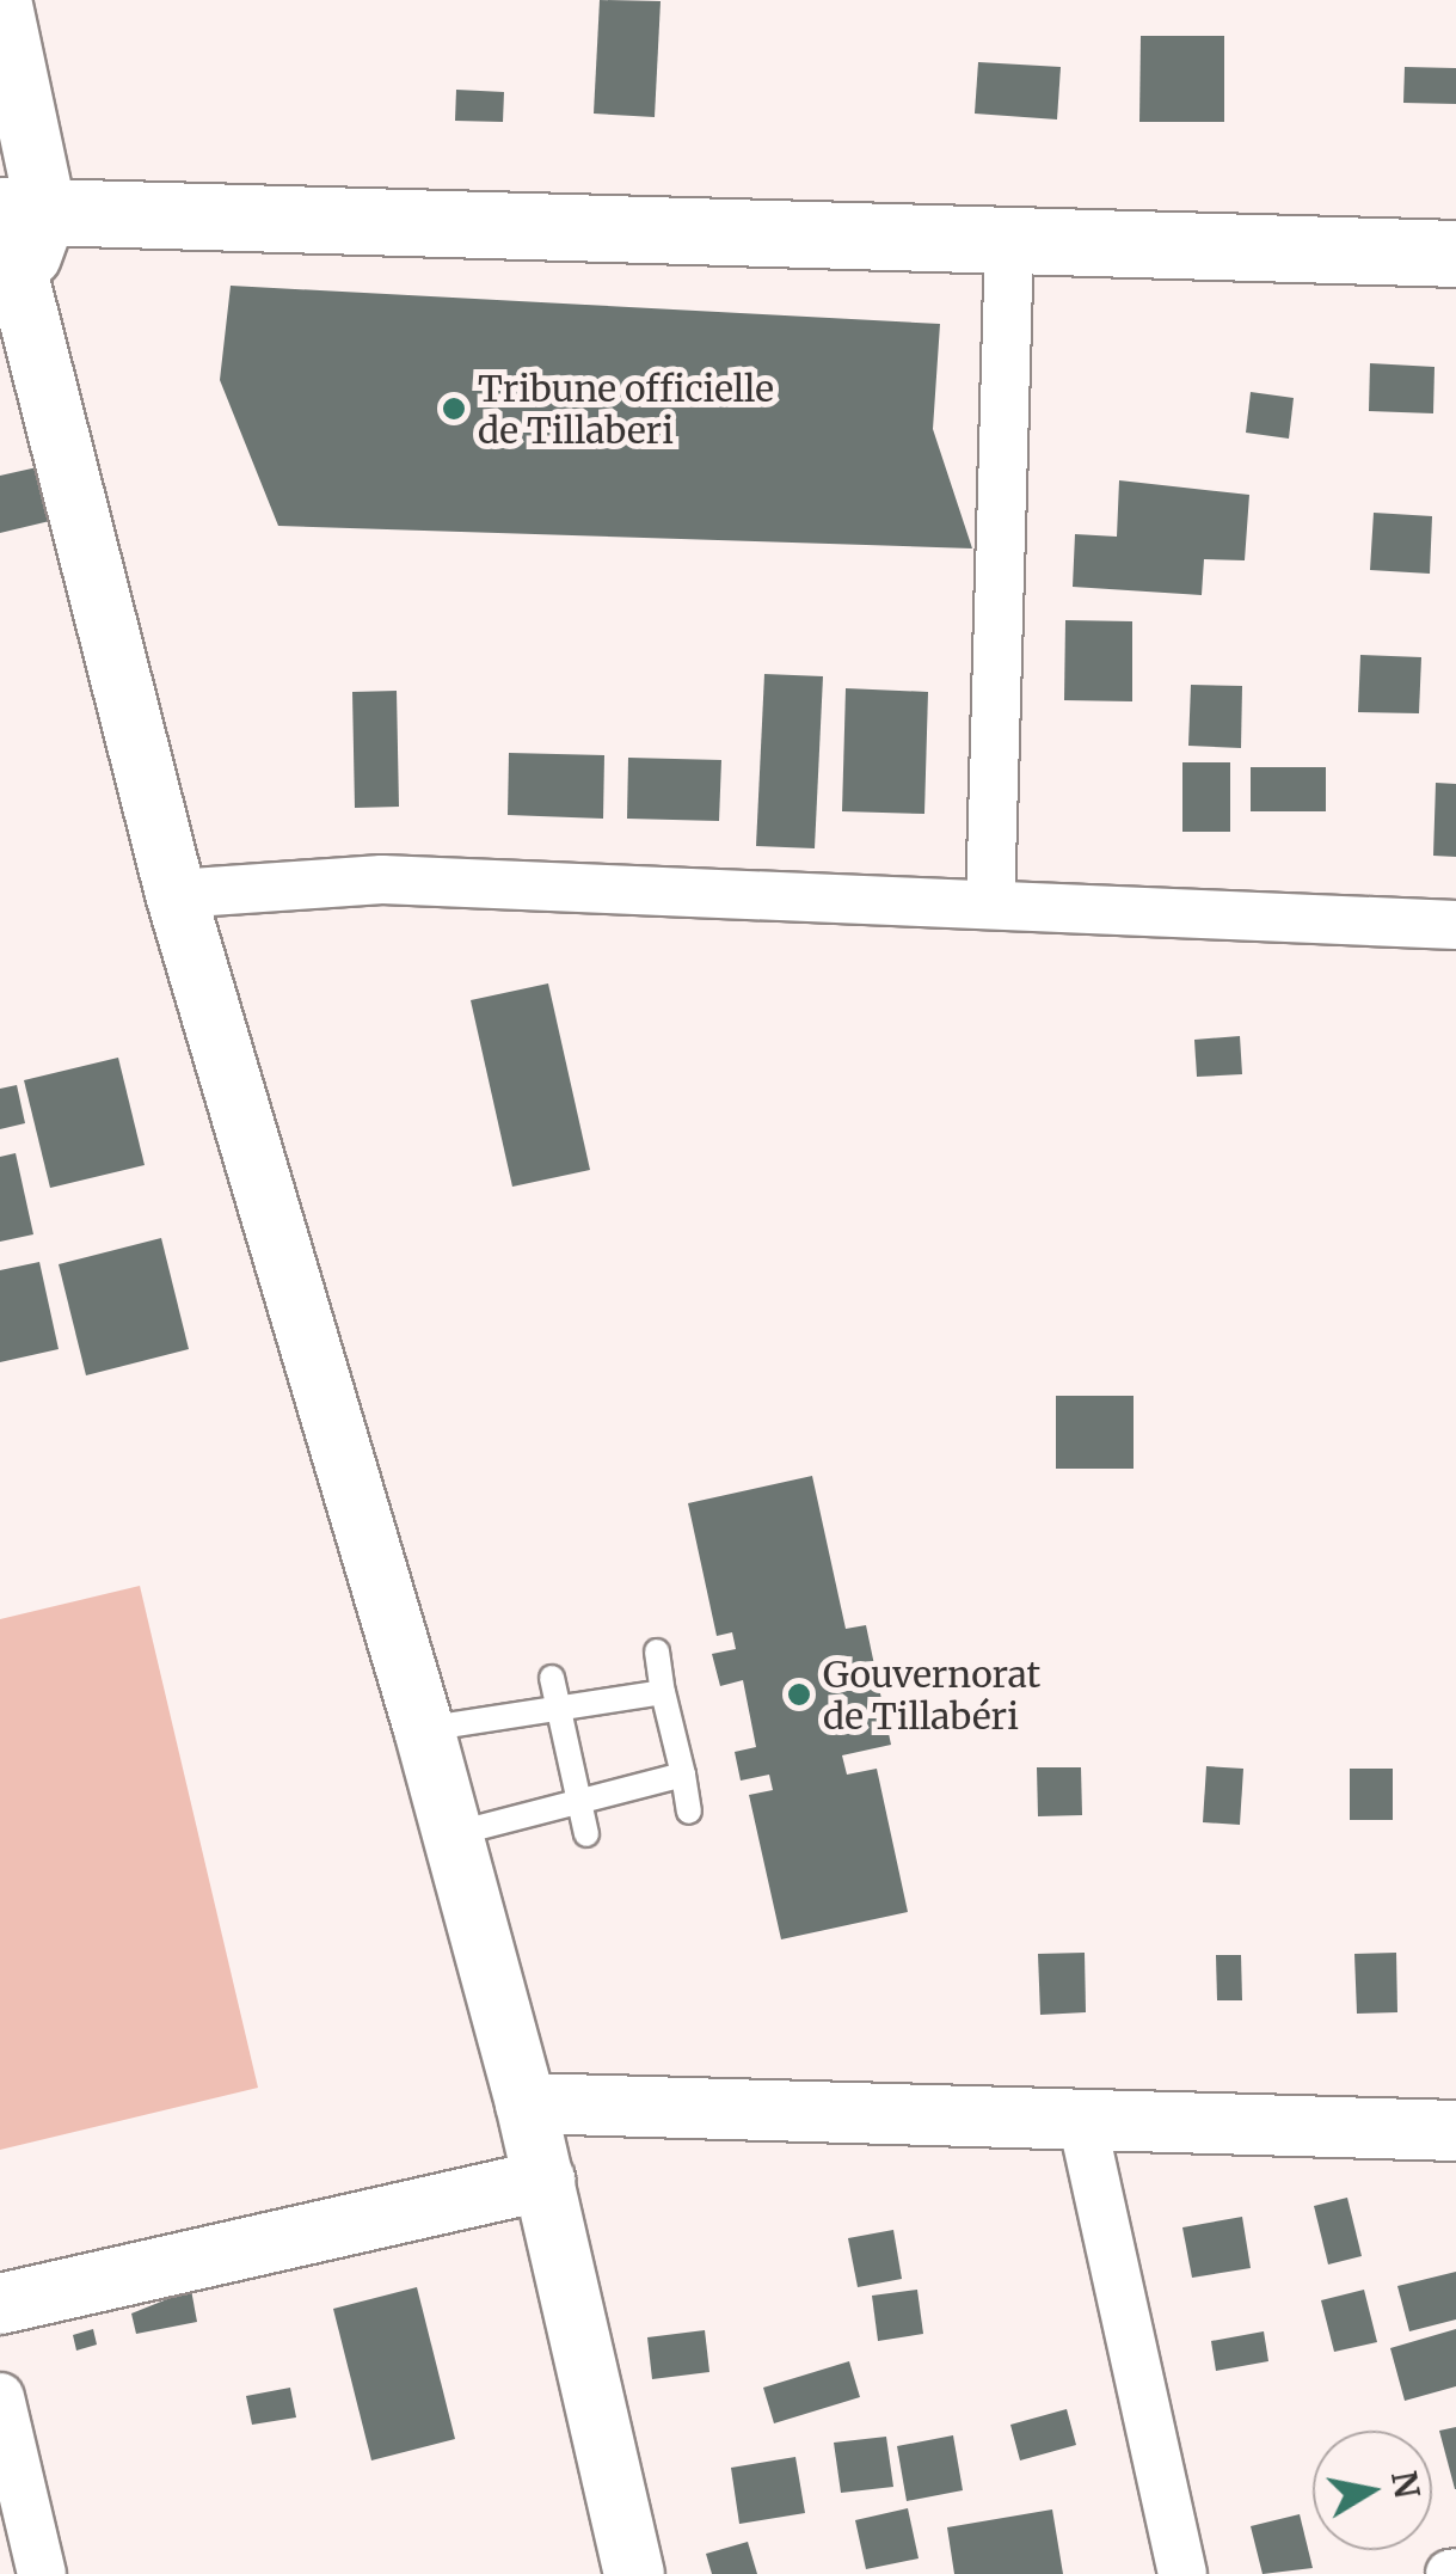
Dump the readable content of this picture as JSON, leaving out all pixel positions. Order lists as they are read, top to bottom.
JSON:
{
  "places": ["Tribune officielle de Tillaberi", "Gouvernorat de Tillabéri"],
  "north": "right"
}
